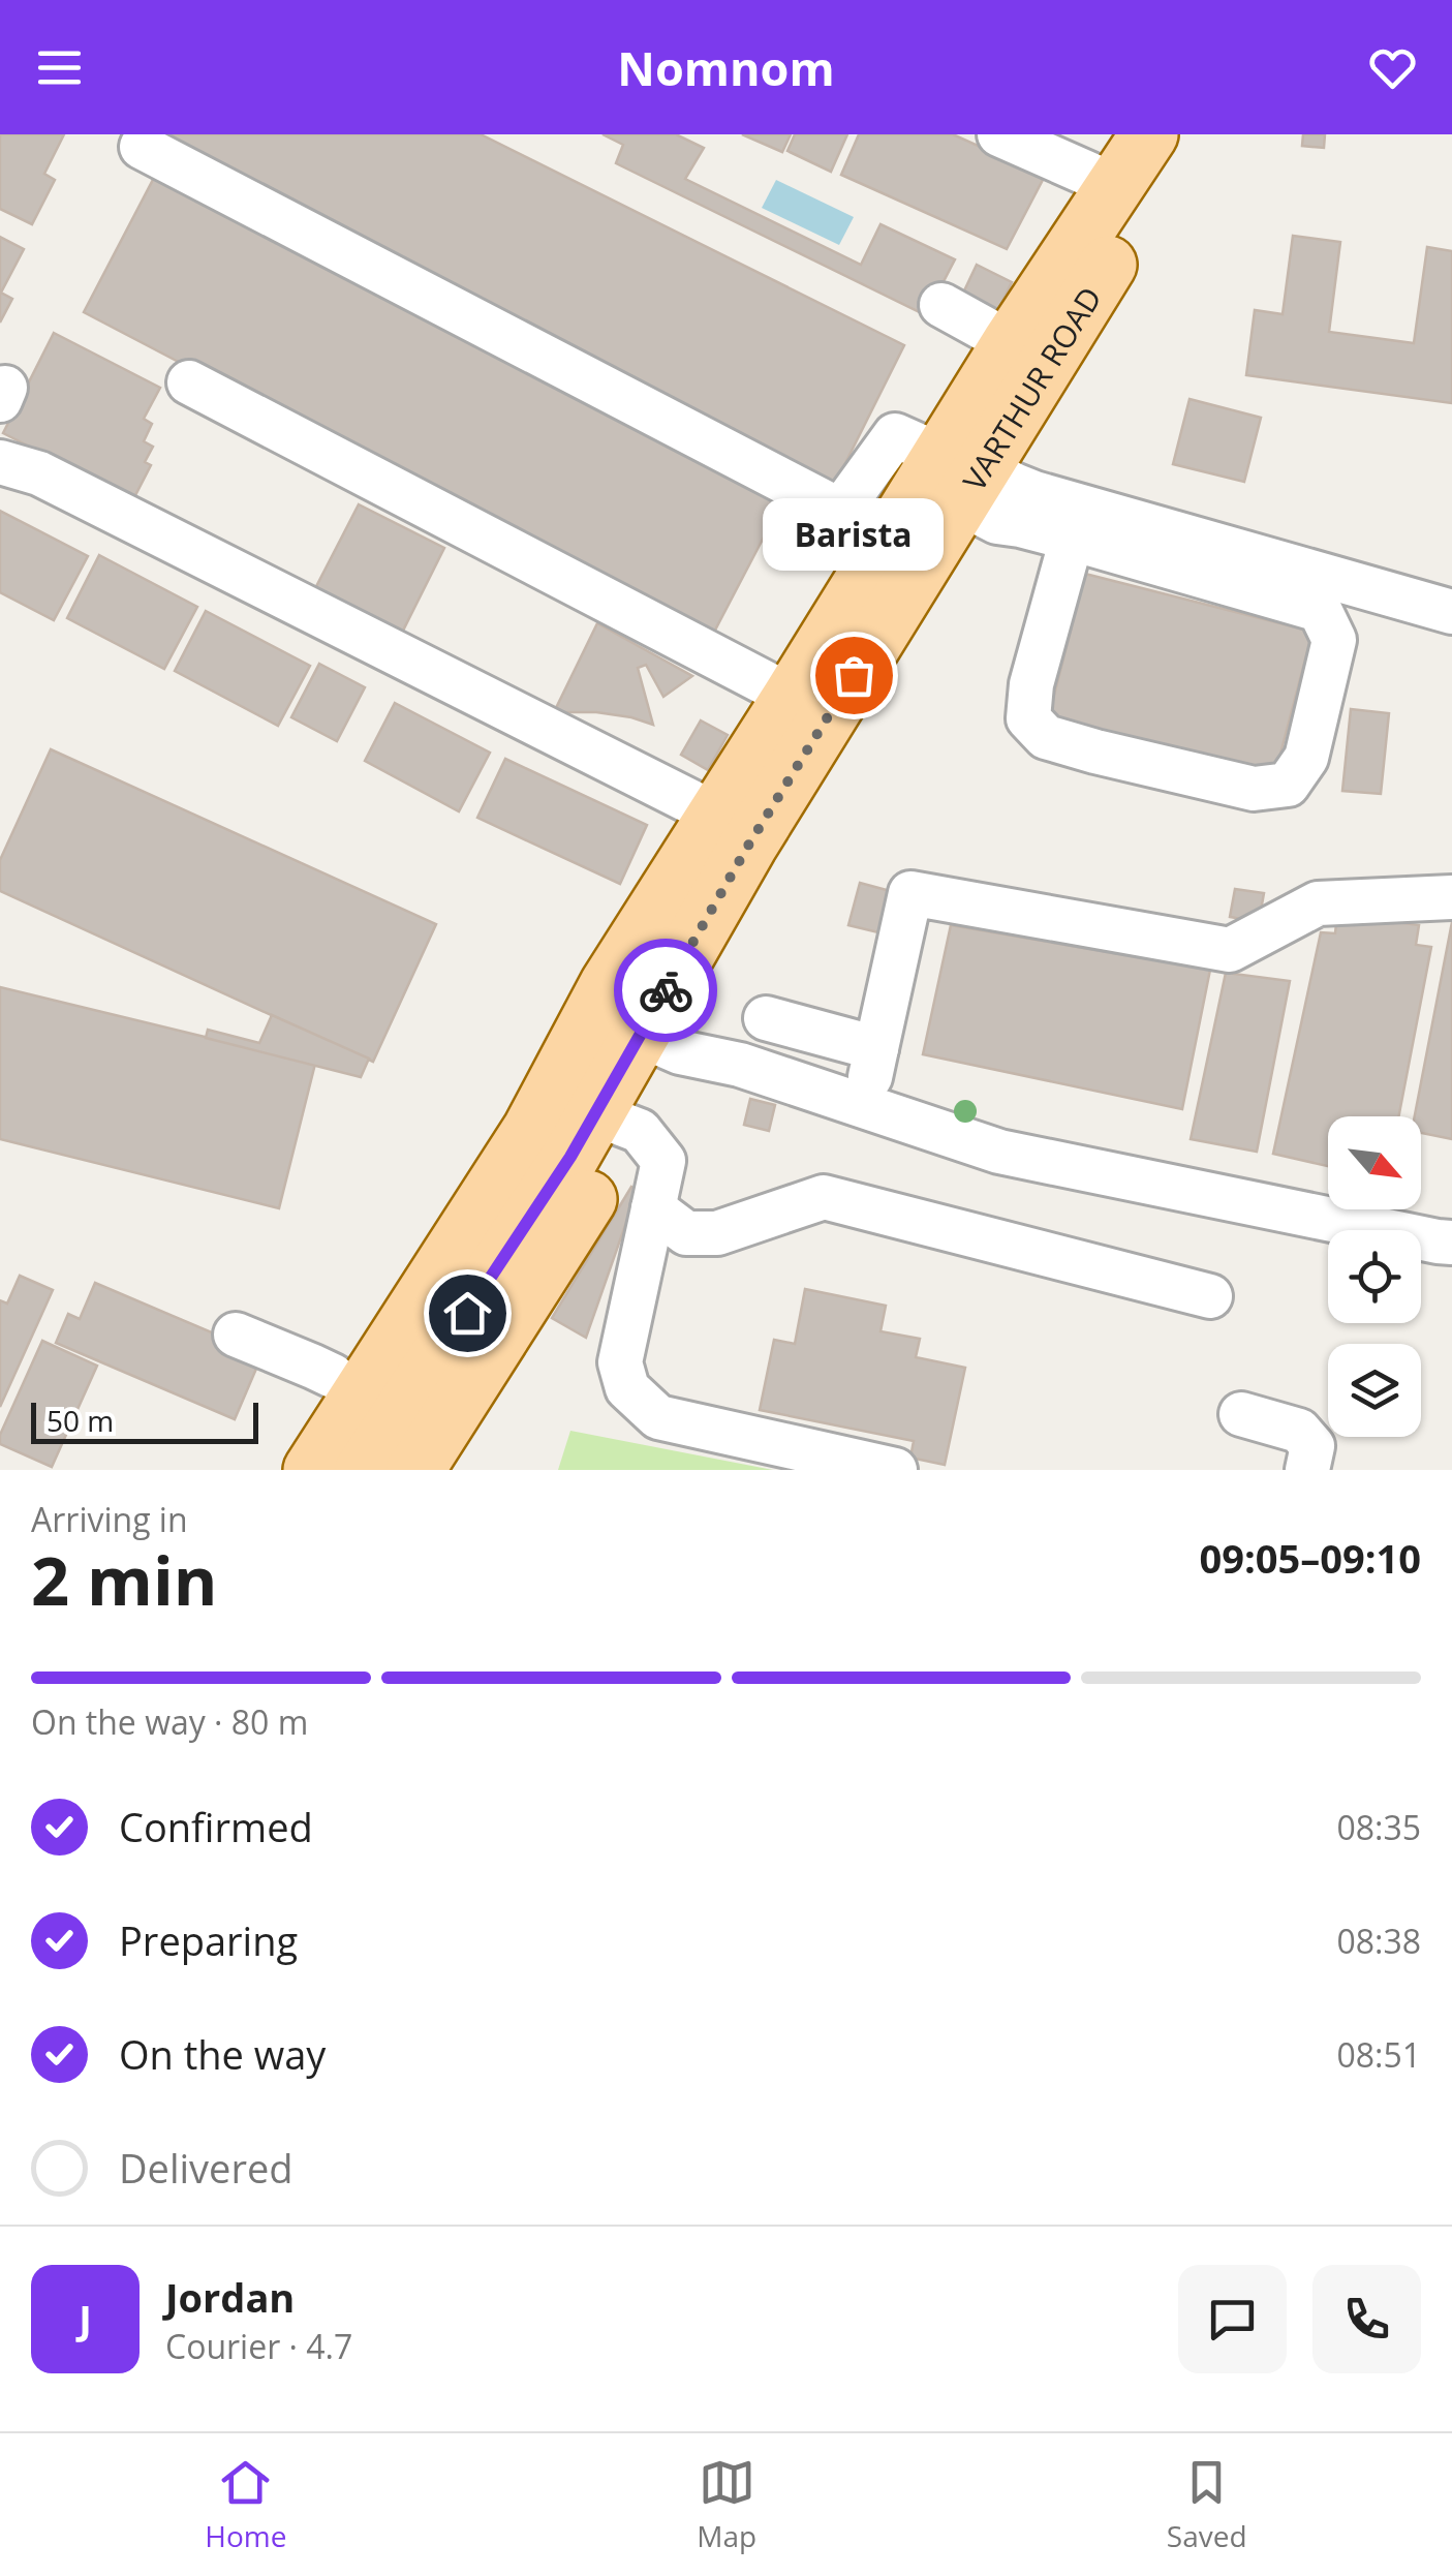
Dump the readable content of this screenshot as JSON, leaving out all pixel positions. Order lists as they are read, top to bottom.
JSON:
{
  "streets": {
    "main road": ["VARTHUR ROAD"]
  },
  "places": ["Barista"],
  "scale_bar": "50 m",
  "north": "bottom right",
  "page": {
    "header": "Nomnom",
    "bubble": "Barista",
    "scale": "50 m",
    "heading": ["2 min", "Arriving in", "09:05–09:10"],
    "panel": ["Jordan", "Courier · 4.7"],
    "bar": "On the way · 80 m",
    "list": [
      ["Confirmed", "08:35"],
      ["Preparing", "08:38"],
      ["On the way", "08:51"],
      "Delivered"
    ],
    "round": "J",
    "tabs": ["Home", "Map", "Saved"]
  }
}
